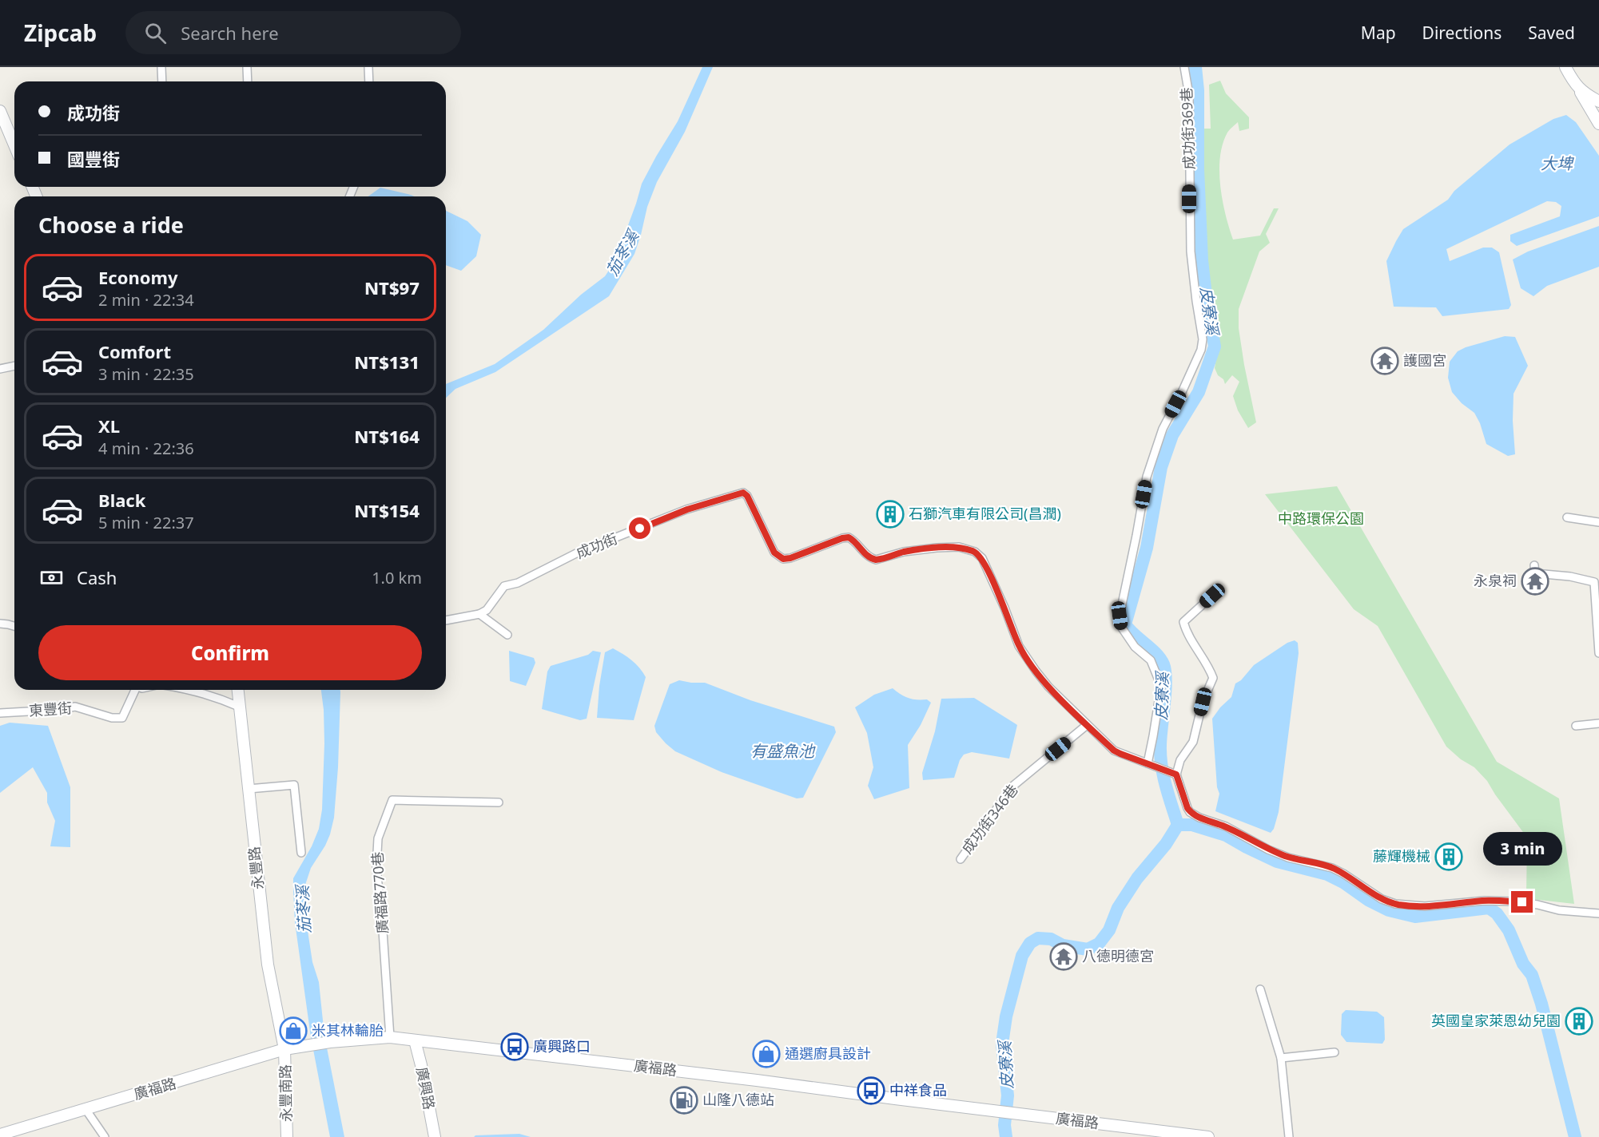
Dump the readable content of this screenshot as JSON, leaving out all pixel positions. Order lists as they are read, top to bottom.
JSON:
{
  "streets": {
    "street": [
      "成功街369巷",
      "成功街",
      "東豐街",
      "成功街346巷",
      "永豐路",
      "廣福路770巷",
      "廣福路",
      "廣興路",
      "永豐南路"
    ]
  },
  "crossings": [
    ["成功街369巷", "成功街"],
    ["成功街", "成功街346巷"],
    ["永豐路", "廣福路"],
    ["永豐路", "永豐南路"],
    ["廣福路770巷", "廣福路"],
    ["廣福路", "廣興路"],
    ["廣福路", "永豐南路"]
  ],
  "water": [
    "大埤",
    "茄苳溪",
    "皮寮溪",
    "有盛魚池"
  ],
  "parks": ["中路環保公園"],
  "places": {
    "temple": ["護國宮", "永泉祠", "八德明德宮"],
    "building": ["石獅汽車有限公司(昌潤)", "藤輝機械", "英國皇家萊恩幼兒園"],
    "shop": ["米其林輪胎", "通選廚具設計"],
    "bus stop": ["廣興路口", "中祥食品"],
    "fuel station": ["山隆八德站"]
  },
  "page": {
    "header": "Zipcab",
    "search": "Search here",
    "nav": ["Map", "Directions", "Saved"],
    "banner": ["成功街", "國豐街"],
    "heading": "Choose a ride",
    "list": [
      {
        "name": "Economy",
        "note": "2 min · 22:34",
        "value": "NT$97"
      },
      {
        "name": "Comfort",
        "note": "3 min · 22:35",
        "value": "NT$131"
      },
      {
        "name": "XL",
        "note": "4 min · 22:36",
        "value": "NT$164"
      },
      {
        "name": "Black",
        "note": "5 min · 22:37",
        "value": "NT$154"
      }
    ],
    "pay": ["Cash", "1.0 km"],
    "buttons": "Confirm",
    "bubble": "3 min"
  }
}
